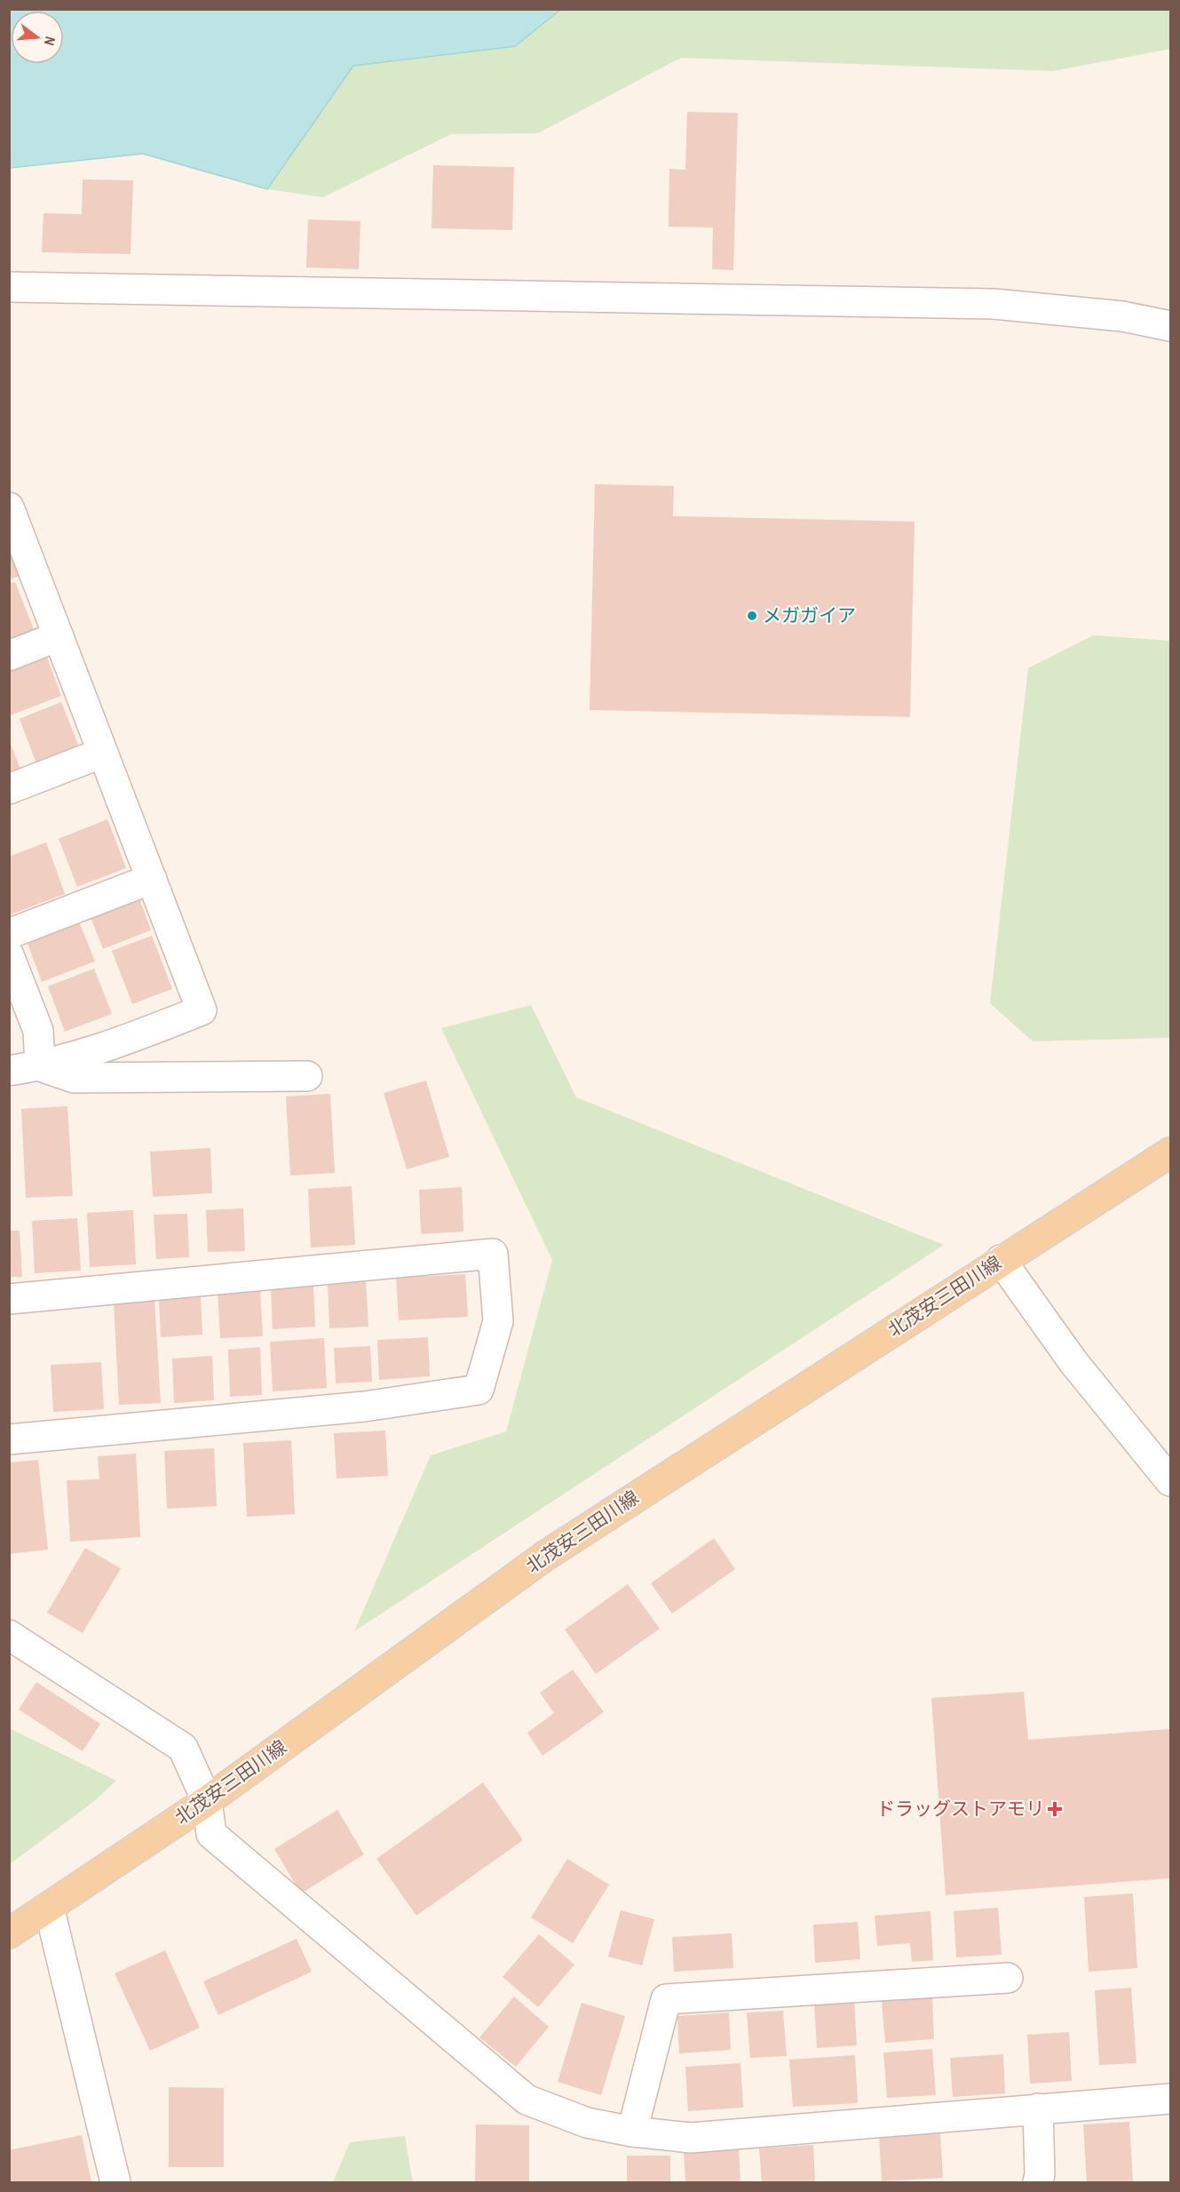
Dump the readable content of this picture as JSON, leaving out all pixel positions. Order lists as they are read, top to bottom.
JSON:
{
  "streets": {
    "main road": ["北茂安三田川線"]
  },
  "places": {
    "other": ["メガガイア"],
    "health": ["ドラッグストアモリ"]
  },
  "north": "right"
}
